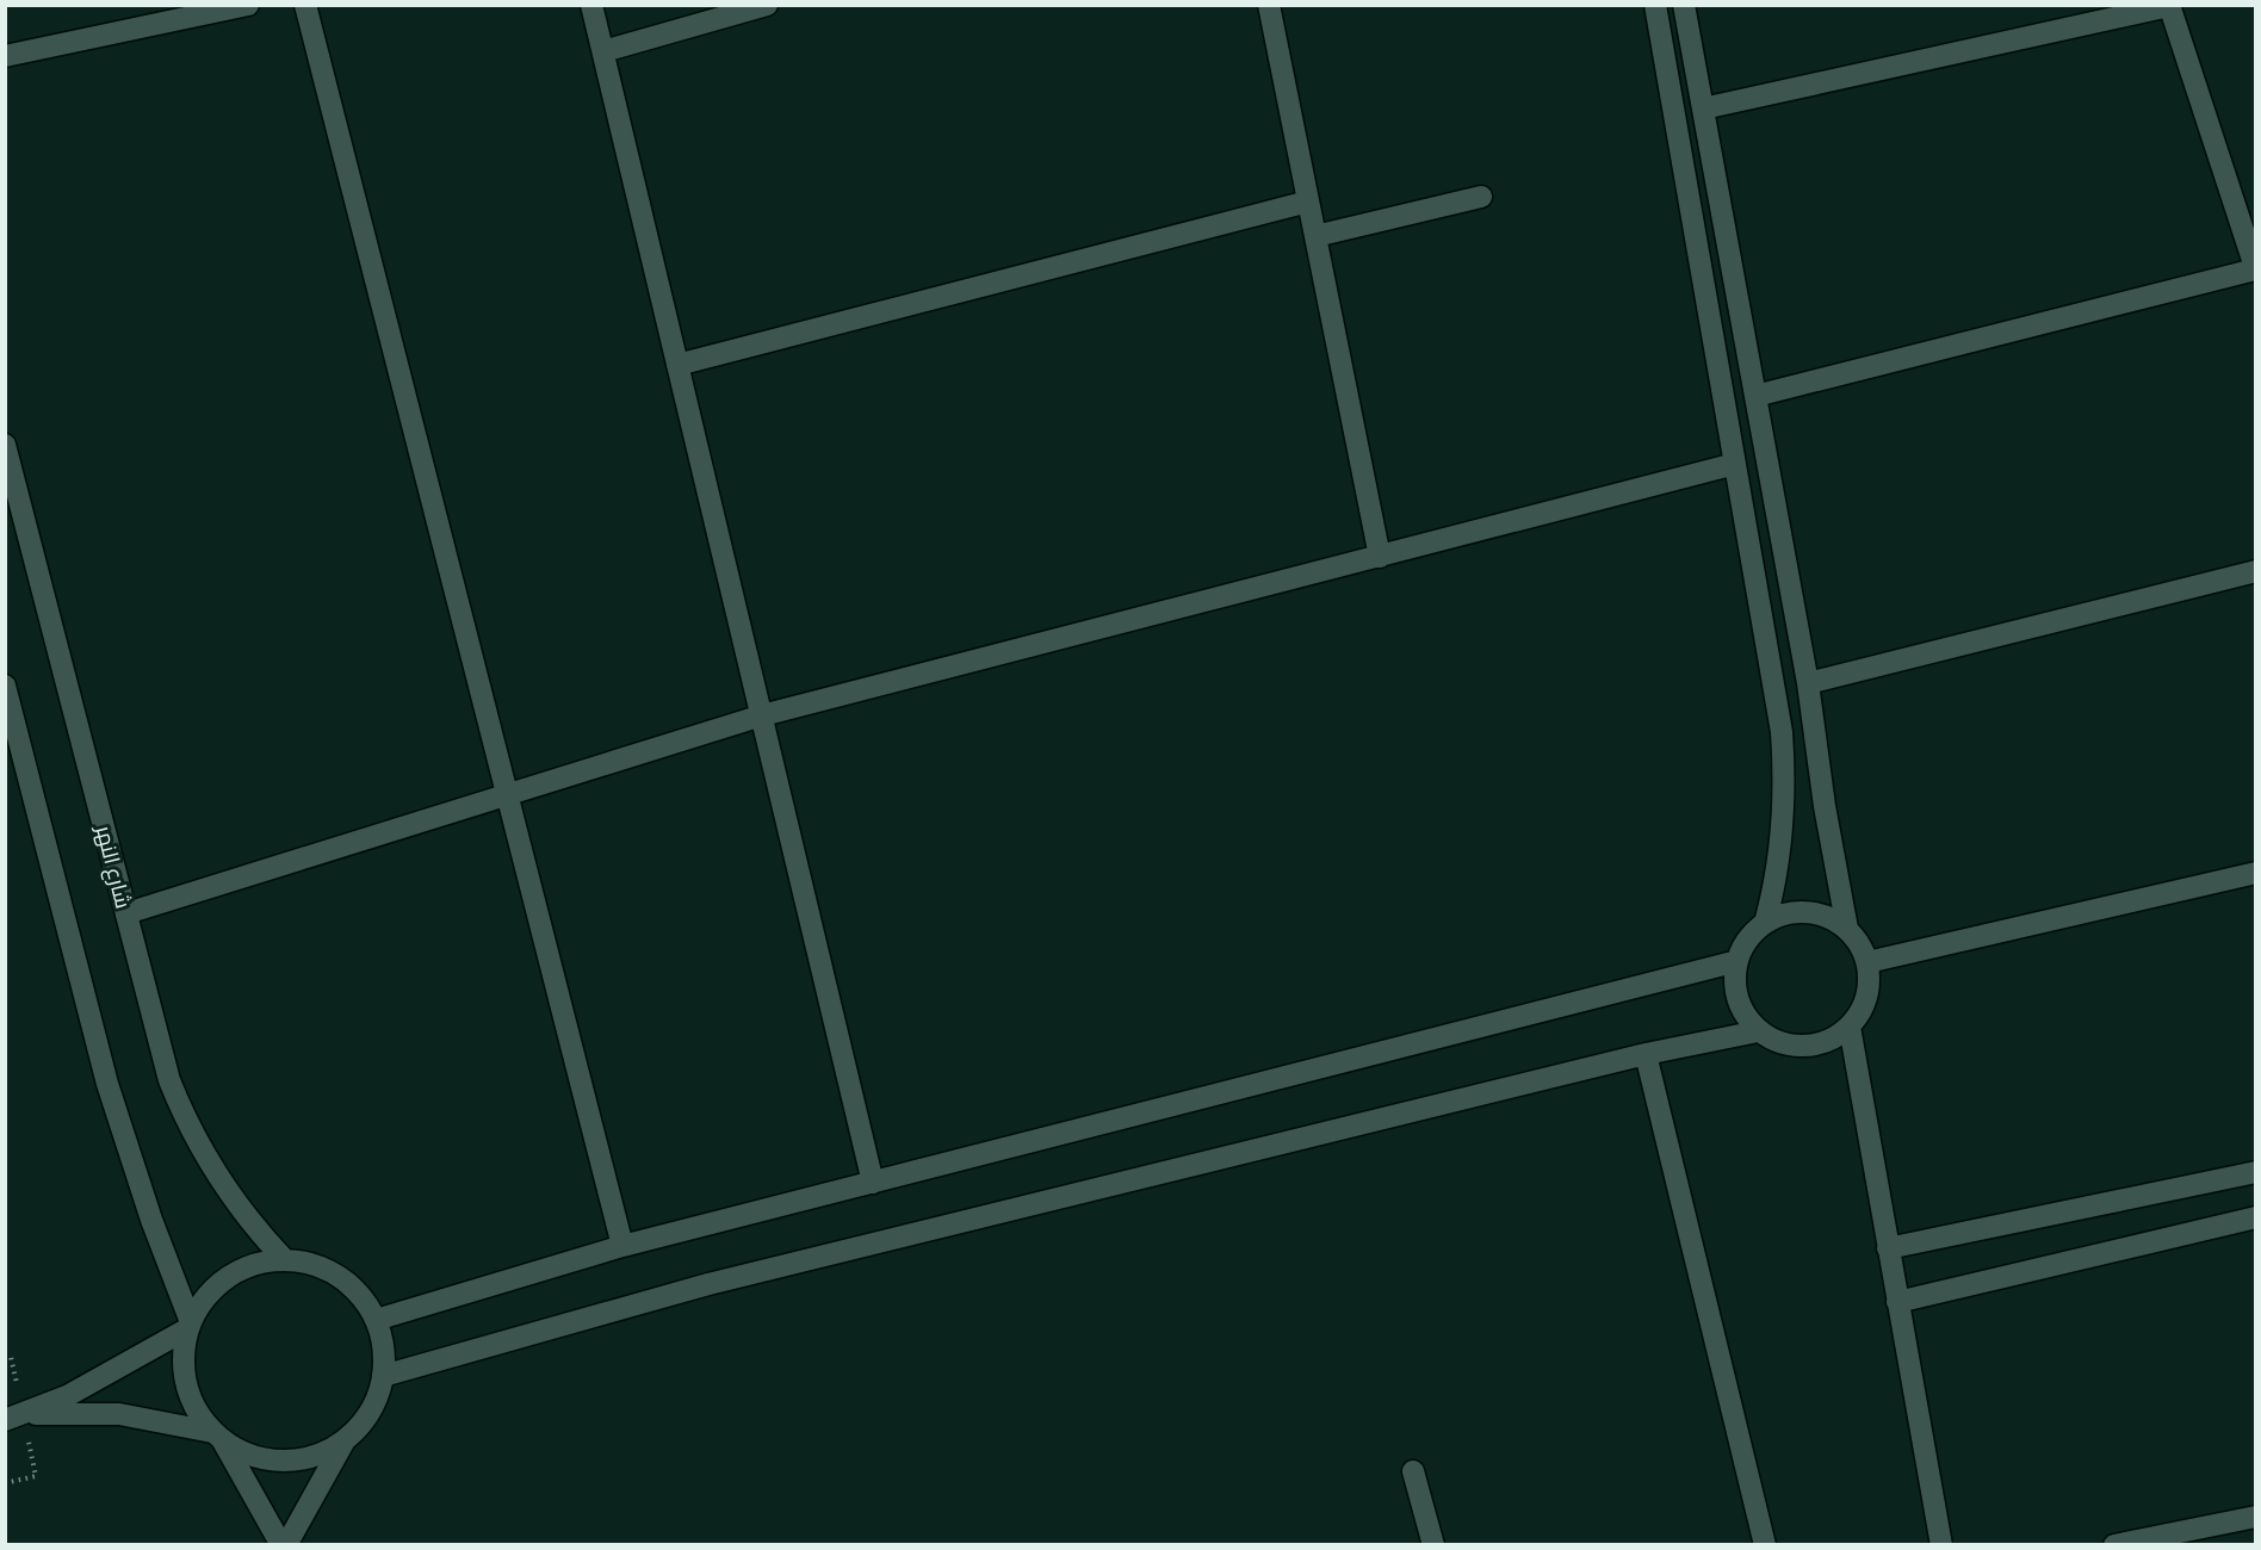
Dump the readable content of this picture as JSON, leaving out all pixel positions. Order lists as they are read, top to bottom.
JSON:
{
  "streets": {
    "street": ["شارع النهر"]
  }
}
